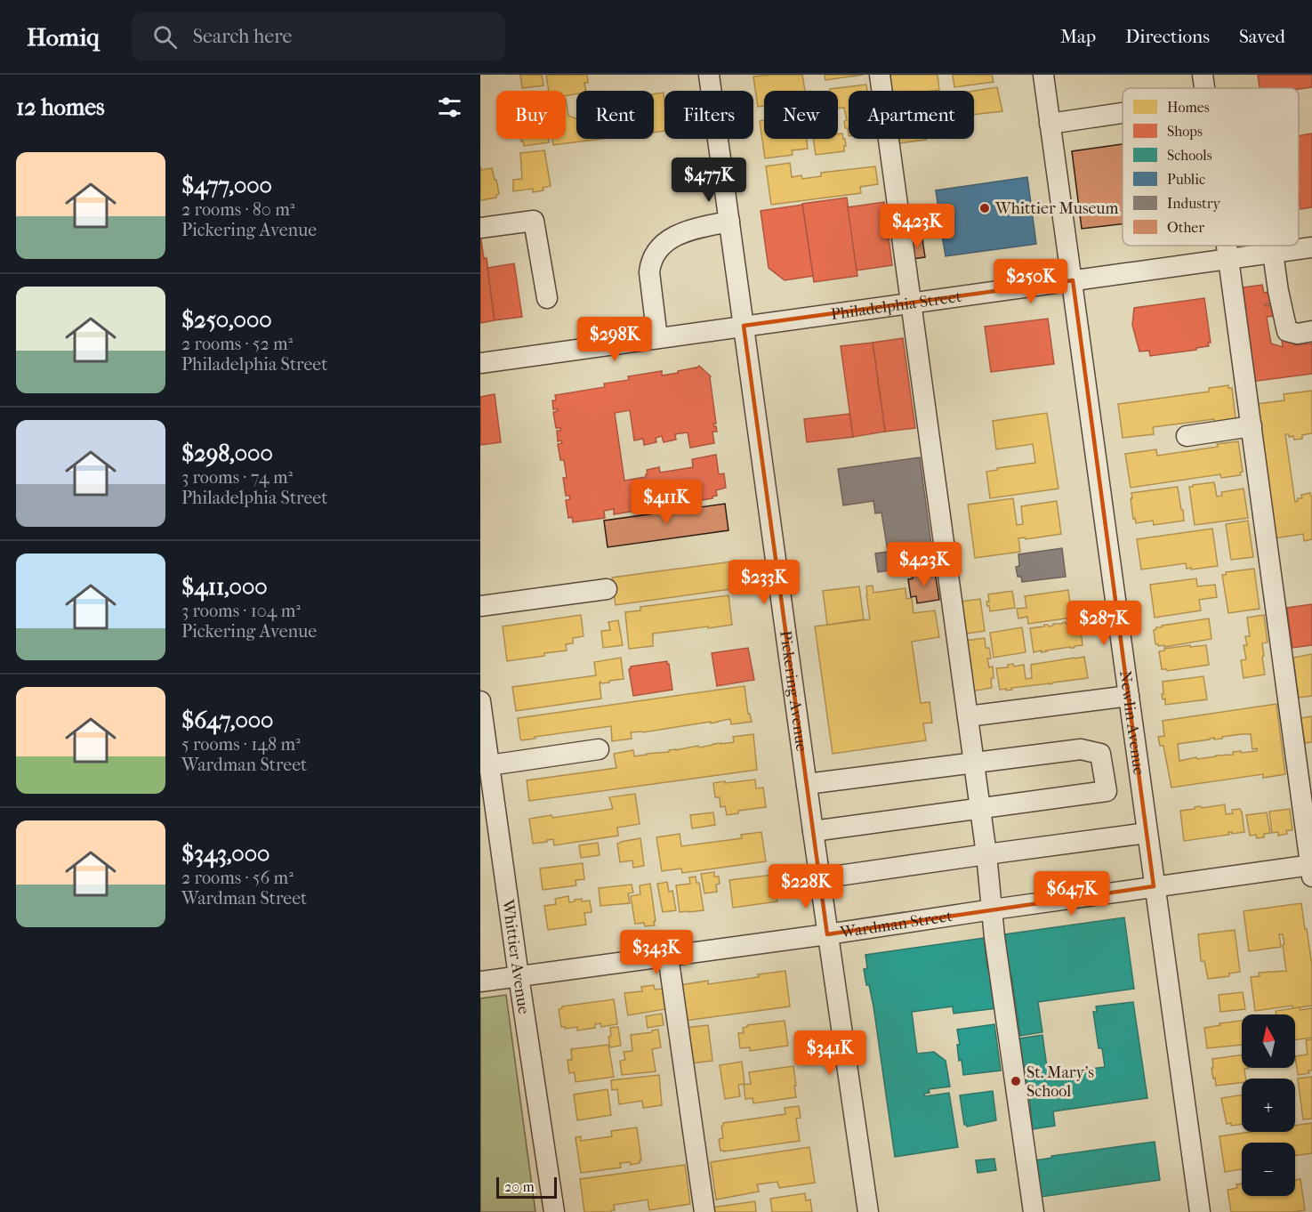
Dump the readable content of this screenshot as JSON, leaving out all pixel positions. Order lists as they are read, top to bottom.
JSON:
{
  "streets": {
    "street": [
      "Philadelphia Street",
      "Pickering Avenue",
      "Newlin Avenue",
      "Wardman Street",
      "Whittier Avenue"
    ]
  },
  "crossings": [
    ["Philadelphia Street", "Pickering Avenue"],
    ["Philadelphia Street", "Newlin Avenue"],
    ["Pickering Avenue", "Wardman Street"],
    ["Newlin Avenue", "Wardman Street"],
    ["Wardman Street", "Whittier Avenue"]
  ],
  "places": ["Whittier Museum", "St. Mary's School"],
  "legend": [
    "Homes",
    "Shops",
    "Schools",
    "Public",
    "Industry",
    "Other"
  ],
  "scale_bar": "20 m",
  "north": "top",
  "page": {
    "header": "Homiq",
    "search": "Search here",
    "nav": ["Map", "Directions", "Saved"],
    "heading": "12 homes",
    "chip": [
      "Buy",
      "Rent",
      "Filters",
      "New",
      "Apartment"
    ],
    "list": [
      {
        "name": "$477,000",
        "note": "2 rooms · 80 m² · Pickering Avenue"
      },
      {
        "name": "$250,000",
        "note": "2 rooms · 52 m² · Philadelphia Street"
      },
      {
        "name": "$298,000",
        "note": "3 rooms · 74 m² · Philadelphia Street"
      },
      {
        "name": "$411,000",
        "note": "3 rooms · 104 m² · Pickering Avenue"
      },
      {
        "name": "$647,000",
        "note": "5 rooms · 148 m² · Wardman Street"
      },
      {
        "name": "$343,000",
        "note": "2 rooms · 56 m² · Wardman Street"
      }
    ],
    "price": [
      "$477K",
      "$423K",
      "$250K",
      "$298K",
      "$411K",
      "$423K",
      "$233K",
      "$287K",
      "$228K",
      "$647K",
      "$343K",
      "$341K"
    ],
    "map_buttons": ["+", "−"],
    "scale": "20 m"
  }
}
